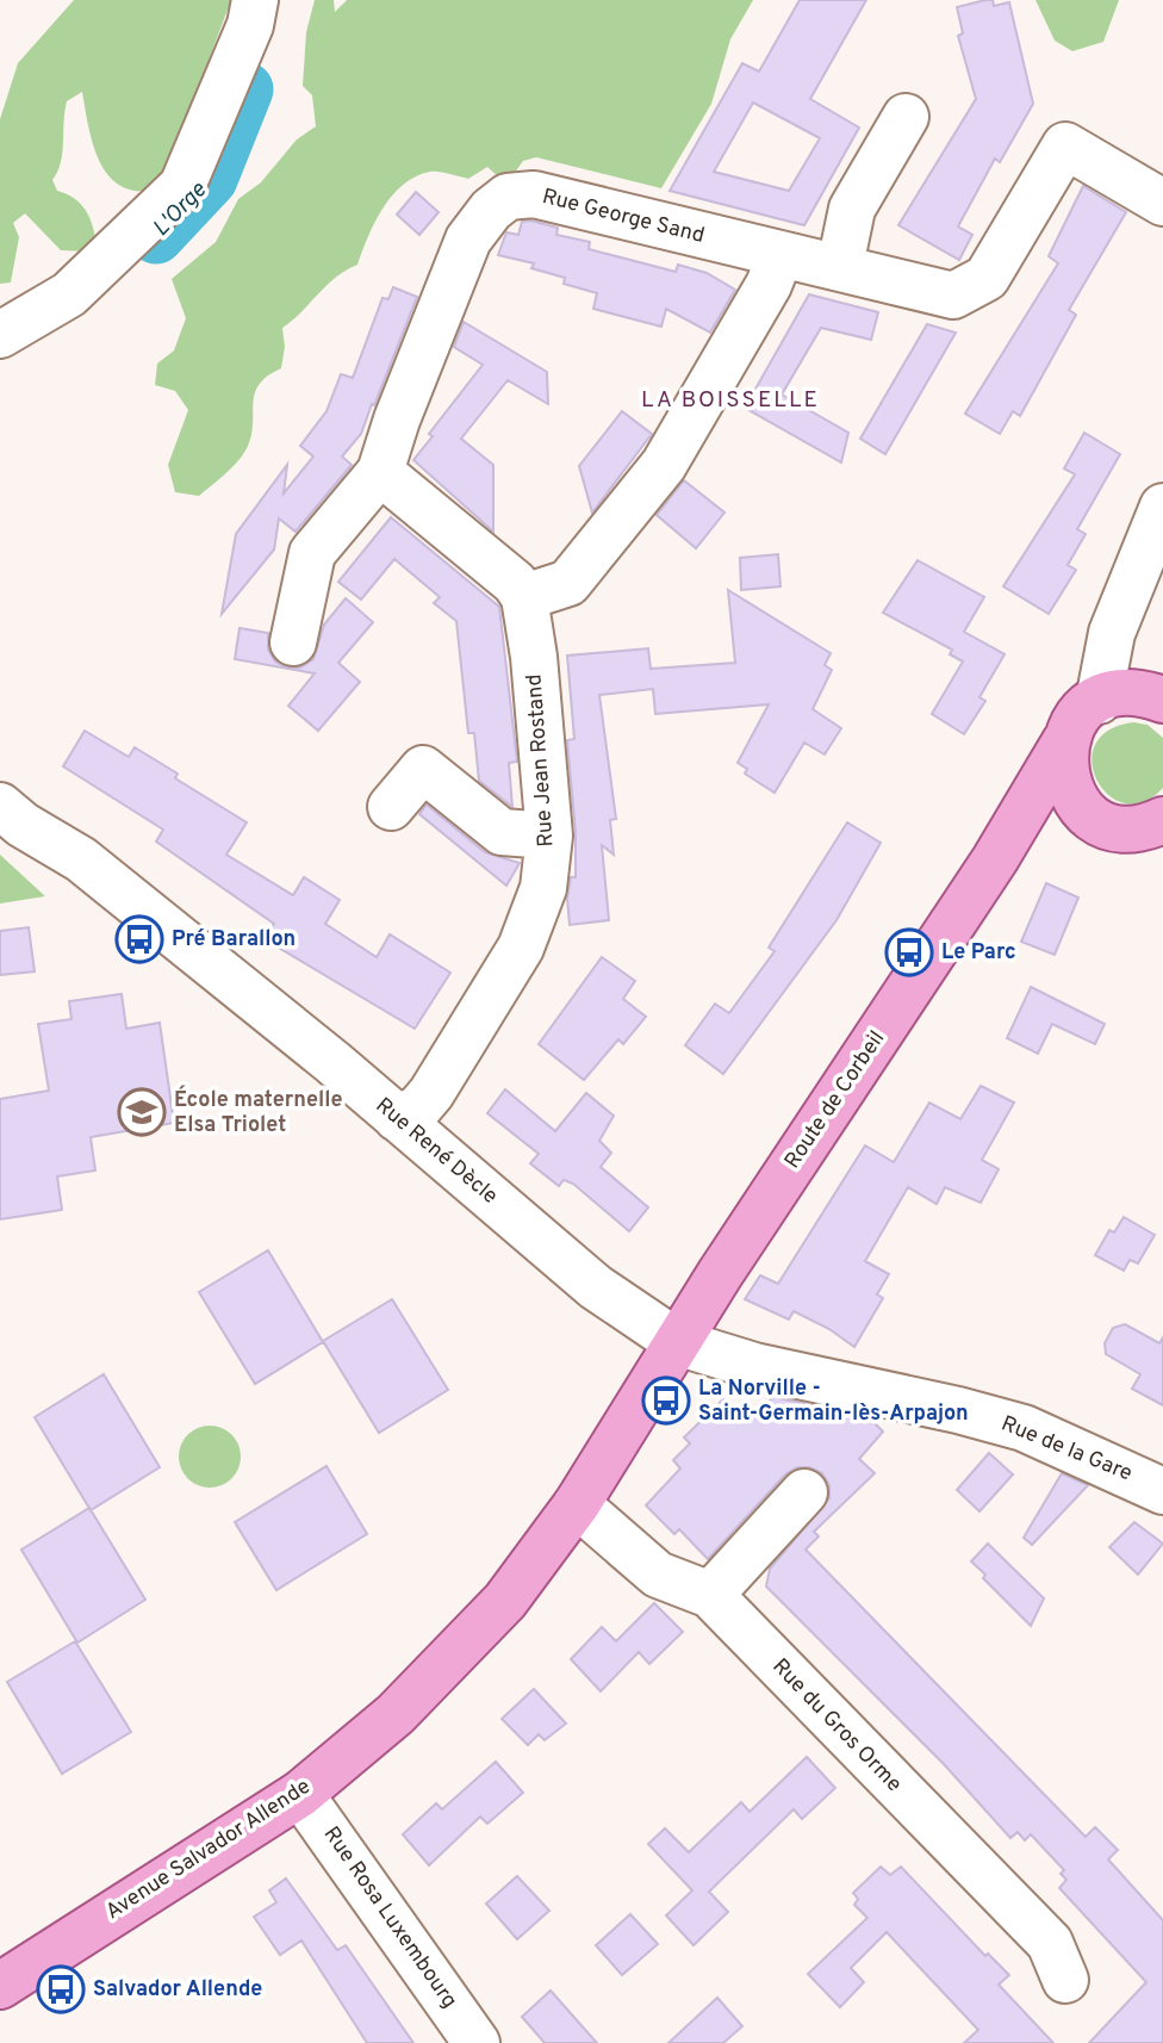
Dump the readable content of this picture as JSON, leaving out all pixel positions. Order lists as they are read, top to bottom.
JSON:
{
  "streets": {
    "main road": ["Route de Corbeil", "Avenue Salvador Allende"],
    "street": [
      "Rue George Sand",
      "Rue Jean Rostand",
      "Rue René Dècle",
      "Rue de la Gare",
      "Rue du Gros Orme",
      "Rue Rosa Luxembourg"
    ]
  },
  "crossings": [
    ["Rue Jean Rostand", "Rue René Dècle"],
    ["Route de Corbeil", "Rue René Dècle"],
    ["Route de Corbeil", "Rue de la Gare"],
    ["Route de Corbeil", "Avenue Salvador Allende"],
    ["Rue René Dècle", "Rue de la Gare"],
    ["Rue René Dècle", "Avenue Salvador Allende"],
    ["Rue de la Gare", "Avenue Salvador Allende"],
    ["Rue du Gros Orme", "Avenue Salvador Allende"],
    ["Avenue Salvador Allende", "Rue Rosa Luxembourg"]
  ],
  "districts": ["LA BOISSELLE"],
  "water": ["L'Orge"],
  "places": {
    "bus stop": [
      "Pré Barallon",
      "Le Parc",
      "La Norville - Saint-Germain-lès-Arpajon",
      "Salvador Allende"
    ],
    "school or university": ["École maternelle Elsa Triolet"]
  }
}
